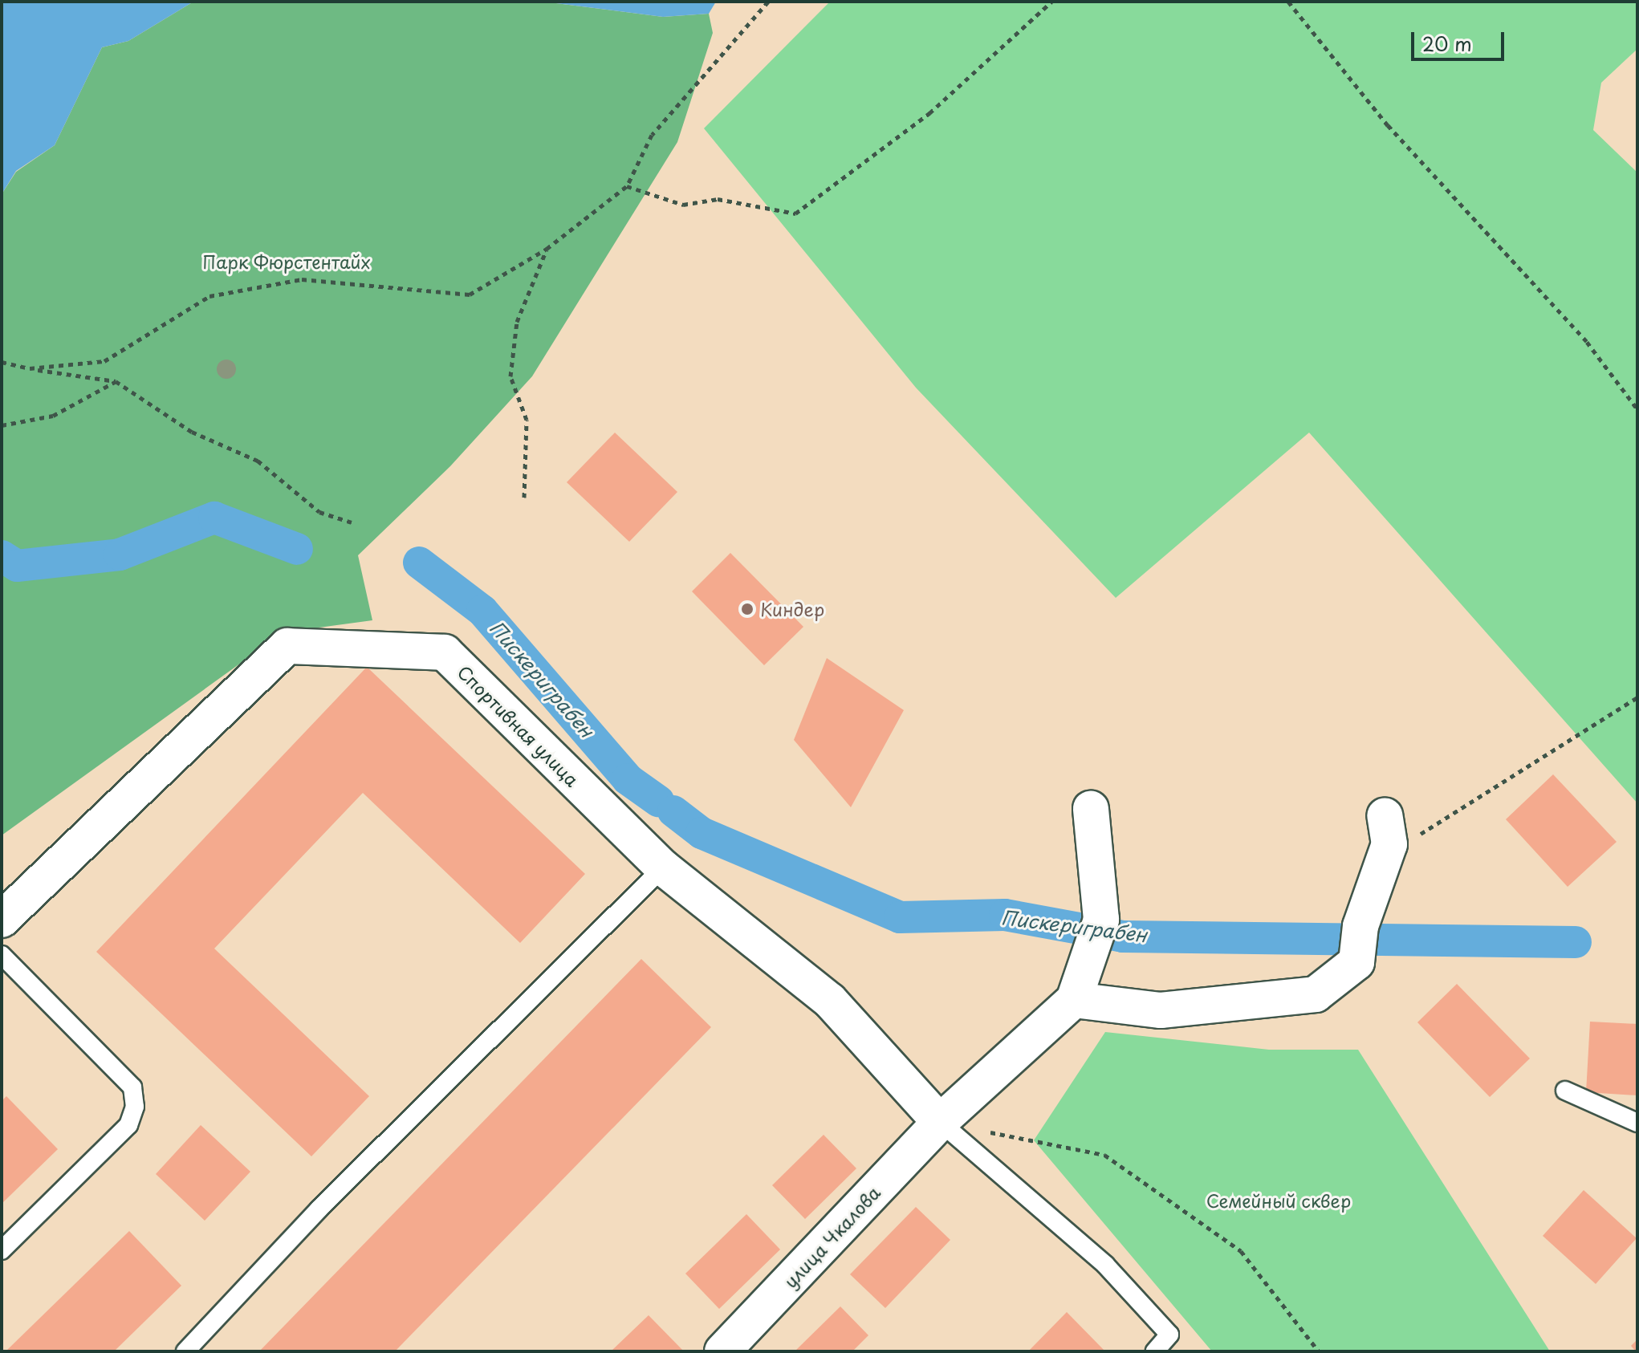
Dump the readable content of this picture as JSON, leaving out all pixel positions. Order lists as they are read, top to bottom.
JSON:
{
  "streets": {
    "street": ["Спортивная улица", "улица Чкалова"]
  },
  "crossings": [
    ["Спортивная улица", "улица Чкалова"]
  ],
  "water": ["Пискериграбен"],
  "parks": ["Парк Фюрстентайх", "Семейный сквер"],
  "places": ["Киндер"],
  "scale_bar": "20 m"
}
